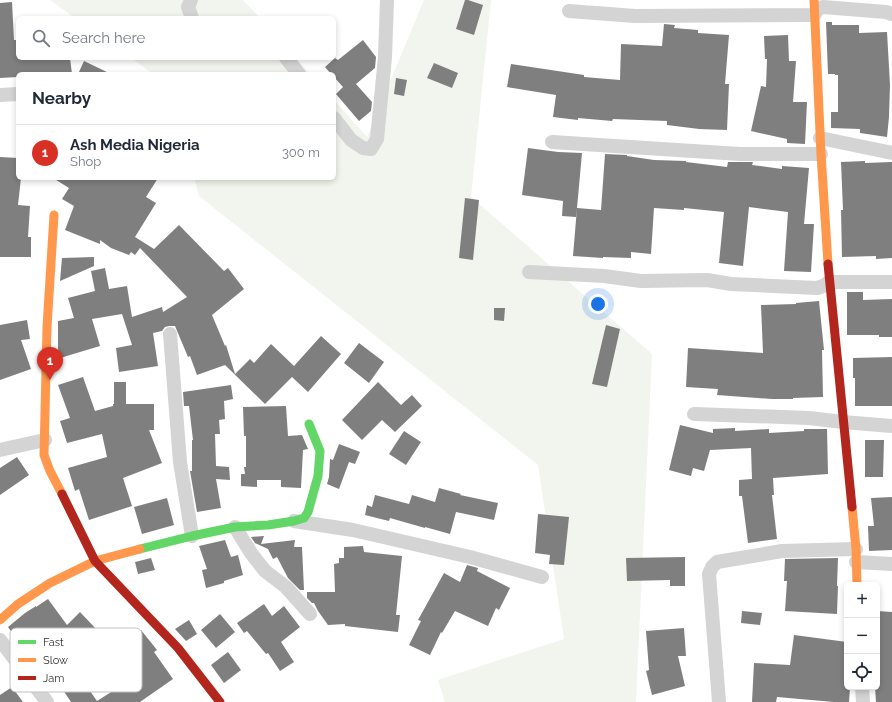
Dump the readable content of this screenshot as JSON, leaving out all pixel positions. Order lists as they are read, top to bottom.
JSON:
{
  "legend": ["Fast", "Slow", "Jam"],
  "page": {
    "search": "Search here",
    "heading": "Nearby",
    "list": [
      {
        "mark": "1",
        "name": "Ash Media Nigeria",
        "note": "Shop",
        "value": "300 m"
      }
    ],
    "pins": "1",
    "map_buttons": ["+", "−"]
  }
}
